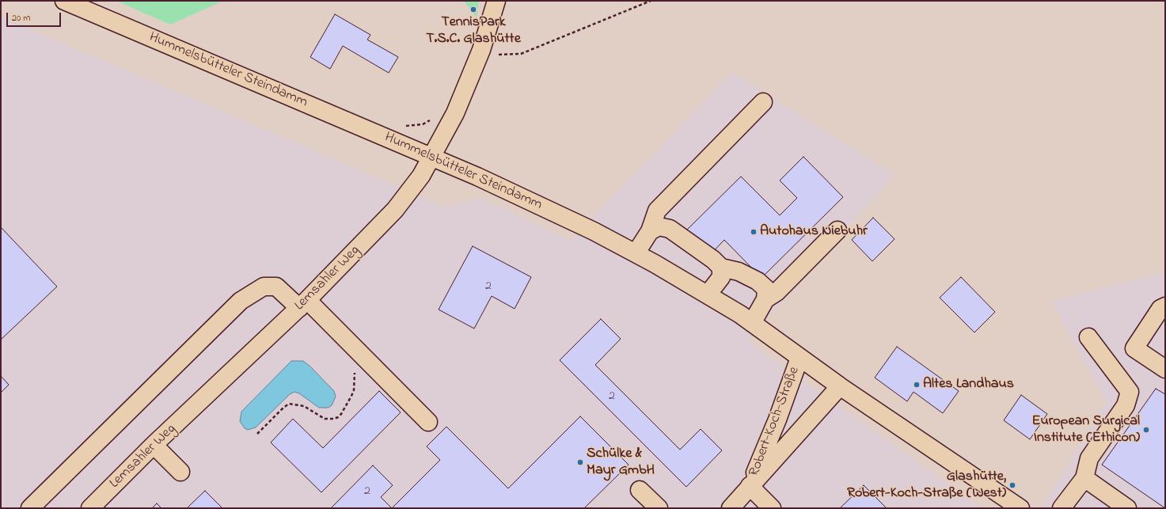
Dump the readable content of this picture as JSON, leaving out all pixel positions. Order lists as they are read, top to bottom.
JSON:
{
  "streets": {
    "street": ["Hummelsbütteler Steindamm", "Lemsahler Weg", "Robert-Koch-Straße"]
  },
  "crossings": [
    ["Hummelsbütteler Steindamm", "Lemsahler Weg"],
    ["Hummelsbütteler Steindamm", "Robert-Koch-Straße"]
  ],
  "places": [
    "TennisPark T.S.C. Glashütte",
    "Autohaus Niebuhr",
    "Altes Landhaus",
    "European Surgical Institute (Ethicon)",
    "Schülke & Mayr GmbH",
    "Glashütte, Robert-Koch-Straße (West)"
  ],
  "house_numbers": ["2", "2", "2"],
  "scale_bar": "20 m"
}
